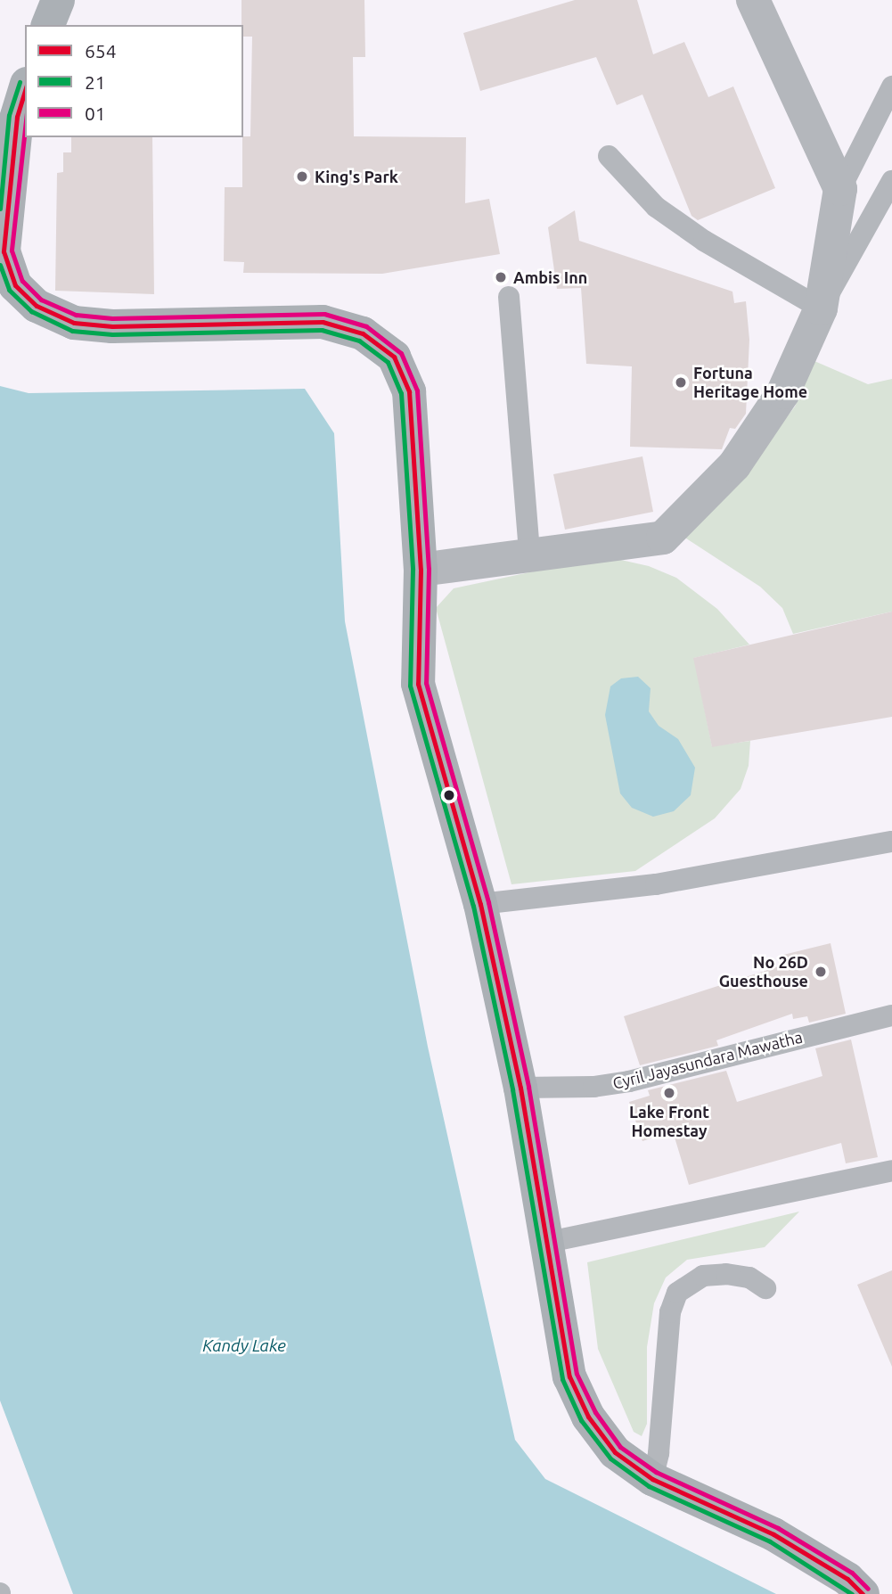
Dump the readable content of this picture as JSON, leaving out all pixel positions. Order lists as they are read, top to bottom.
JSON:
{
  "streets": {
    "lane": ["Cyril Jayasundara Mawatha"]
  },
  "water": ["Kandy Lake"],
  "places": [
    "King's Park",
    "Ambis Inn",
    "Fortuna Heritage Home",
    "No 26D Guesthouse",
    "Lake Front Homestay"
  ],
  "lines": ["transit line 21", "transit line 654", "transit line 01"],
  "legend": ["654", "21", "01"]
}
